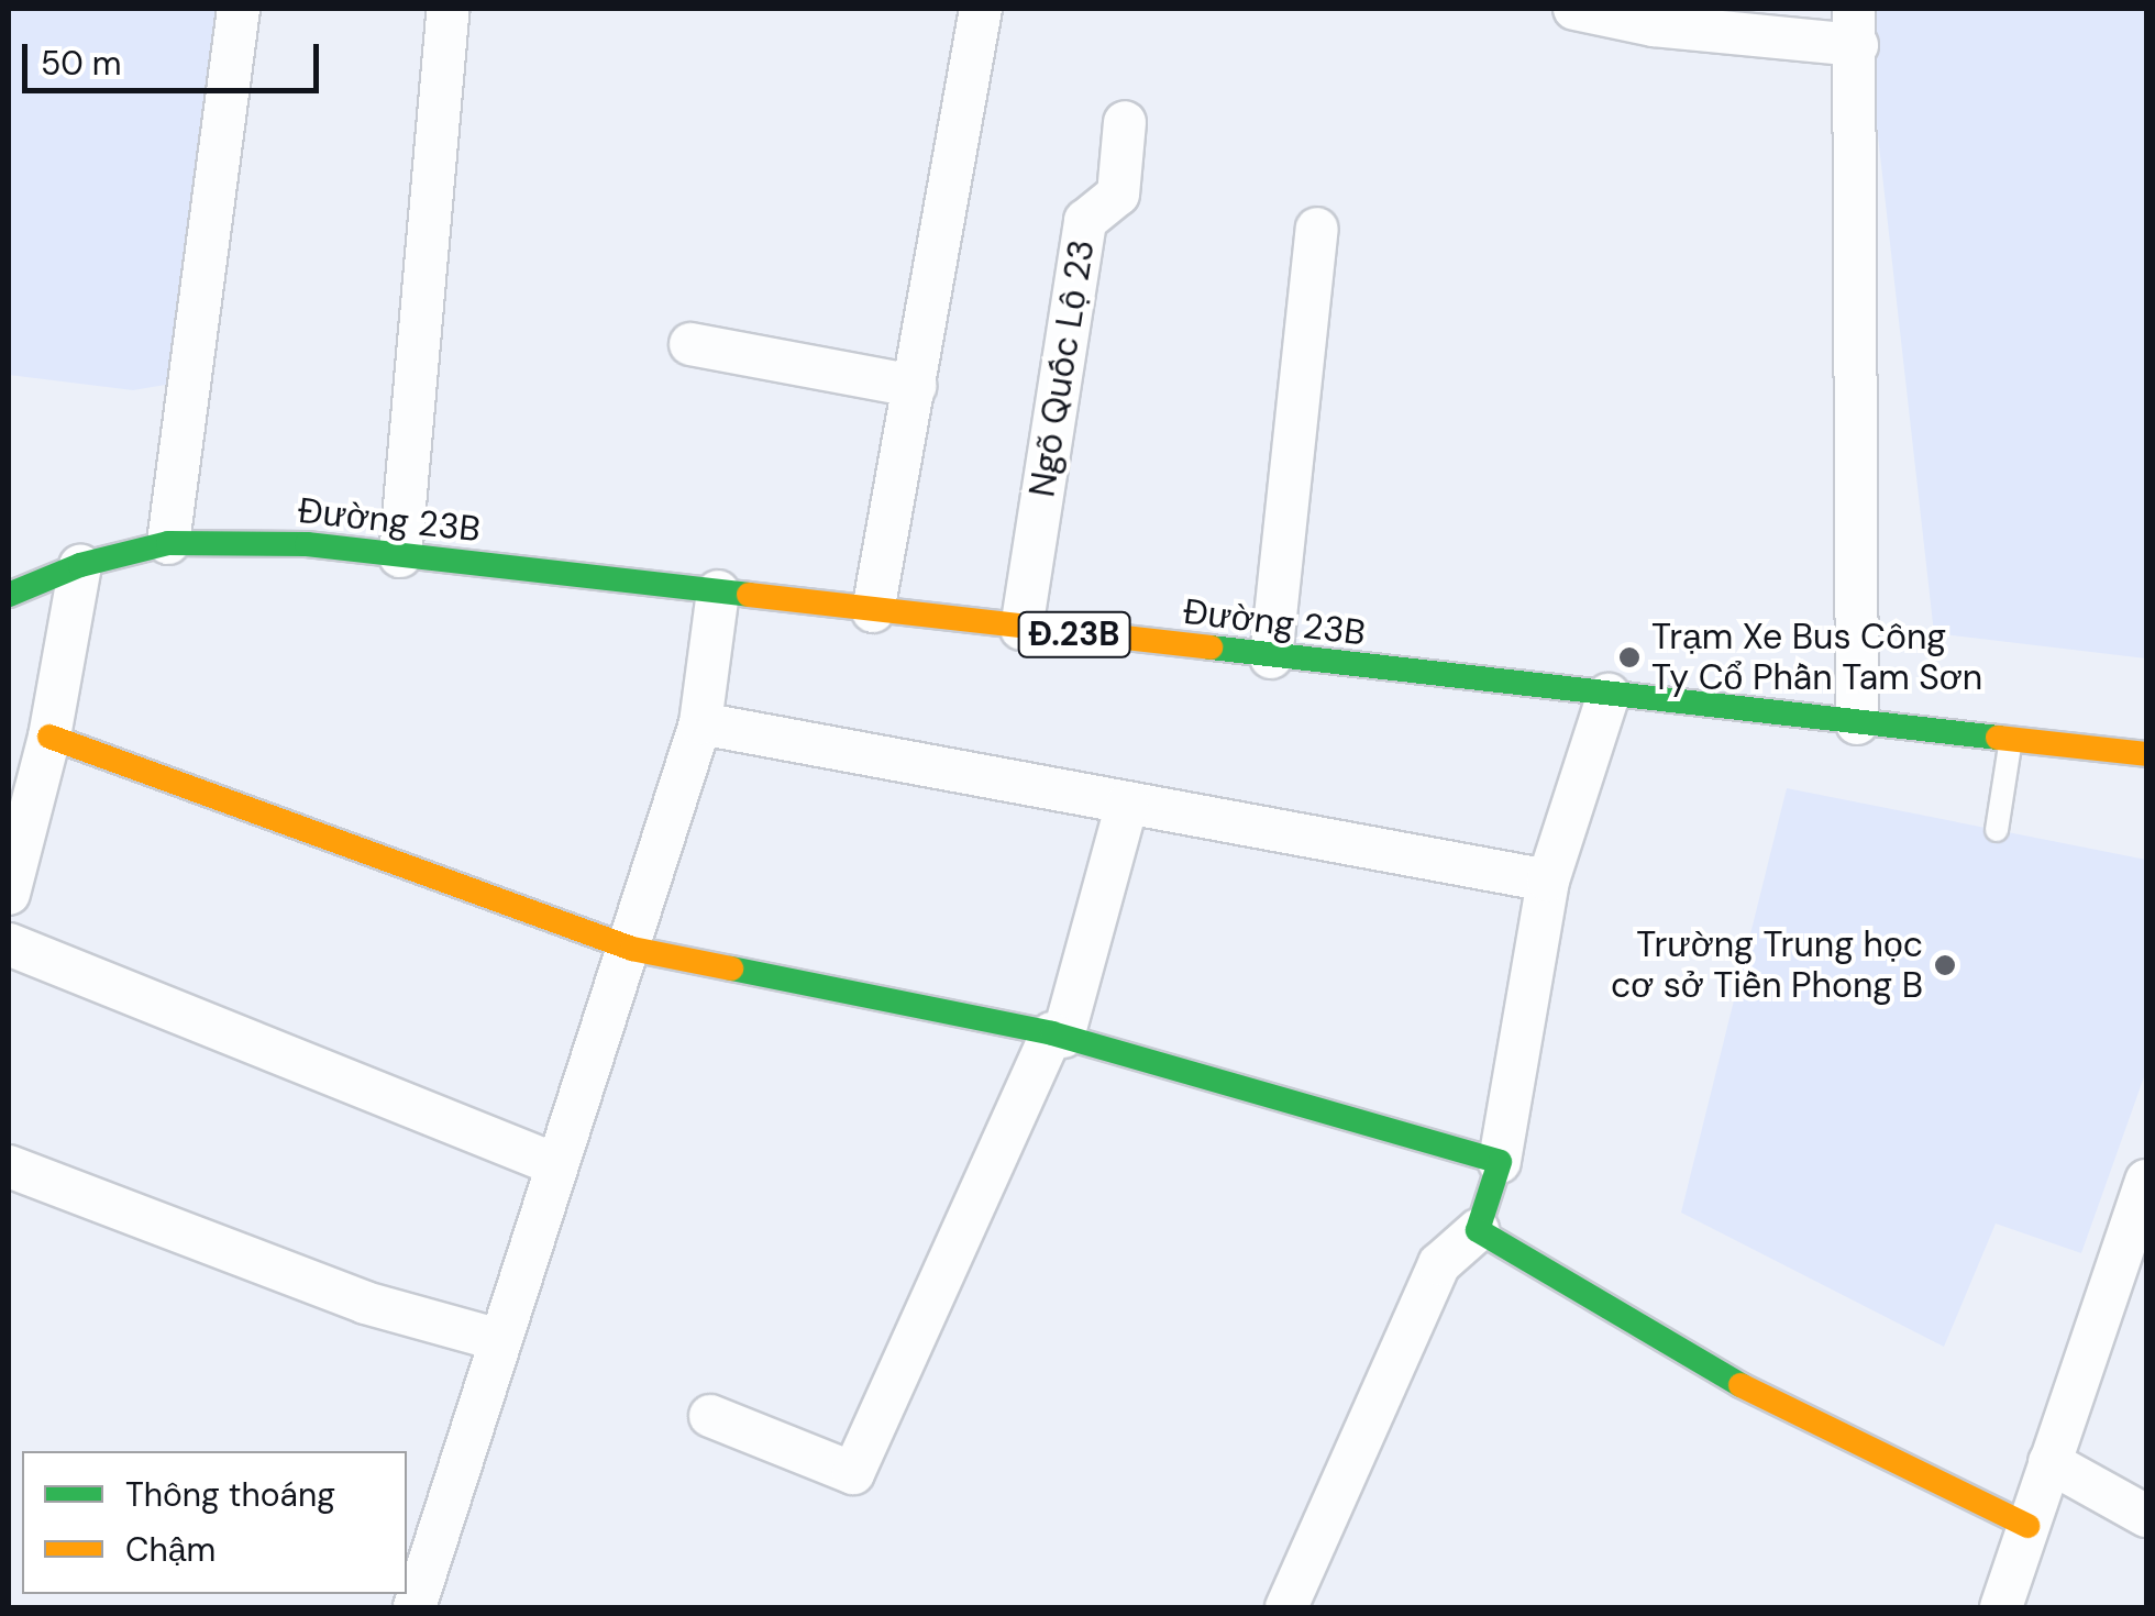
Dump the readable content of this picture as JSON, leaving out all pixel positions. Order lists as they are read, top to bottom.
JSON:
{
  "streets": {
    "street": ["Ngõ Quốc Lộ 23", "Đường 23B", "Đ.23B"]
  },
  "crossings": [
    ["Ngõ Quốc Lộ 23", "Đường 23B"]
  ],
  "places": ["Trạm Xe Bus Công Ty Cổ Phần Tam Sơn", "Trường Trung học cơ sở Tiền Phong B"],
  "legend": ["Thông thoáng", "Chậm"],
  "scale_bar": "50 m"
}
